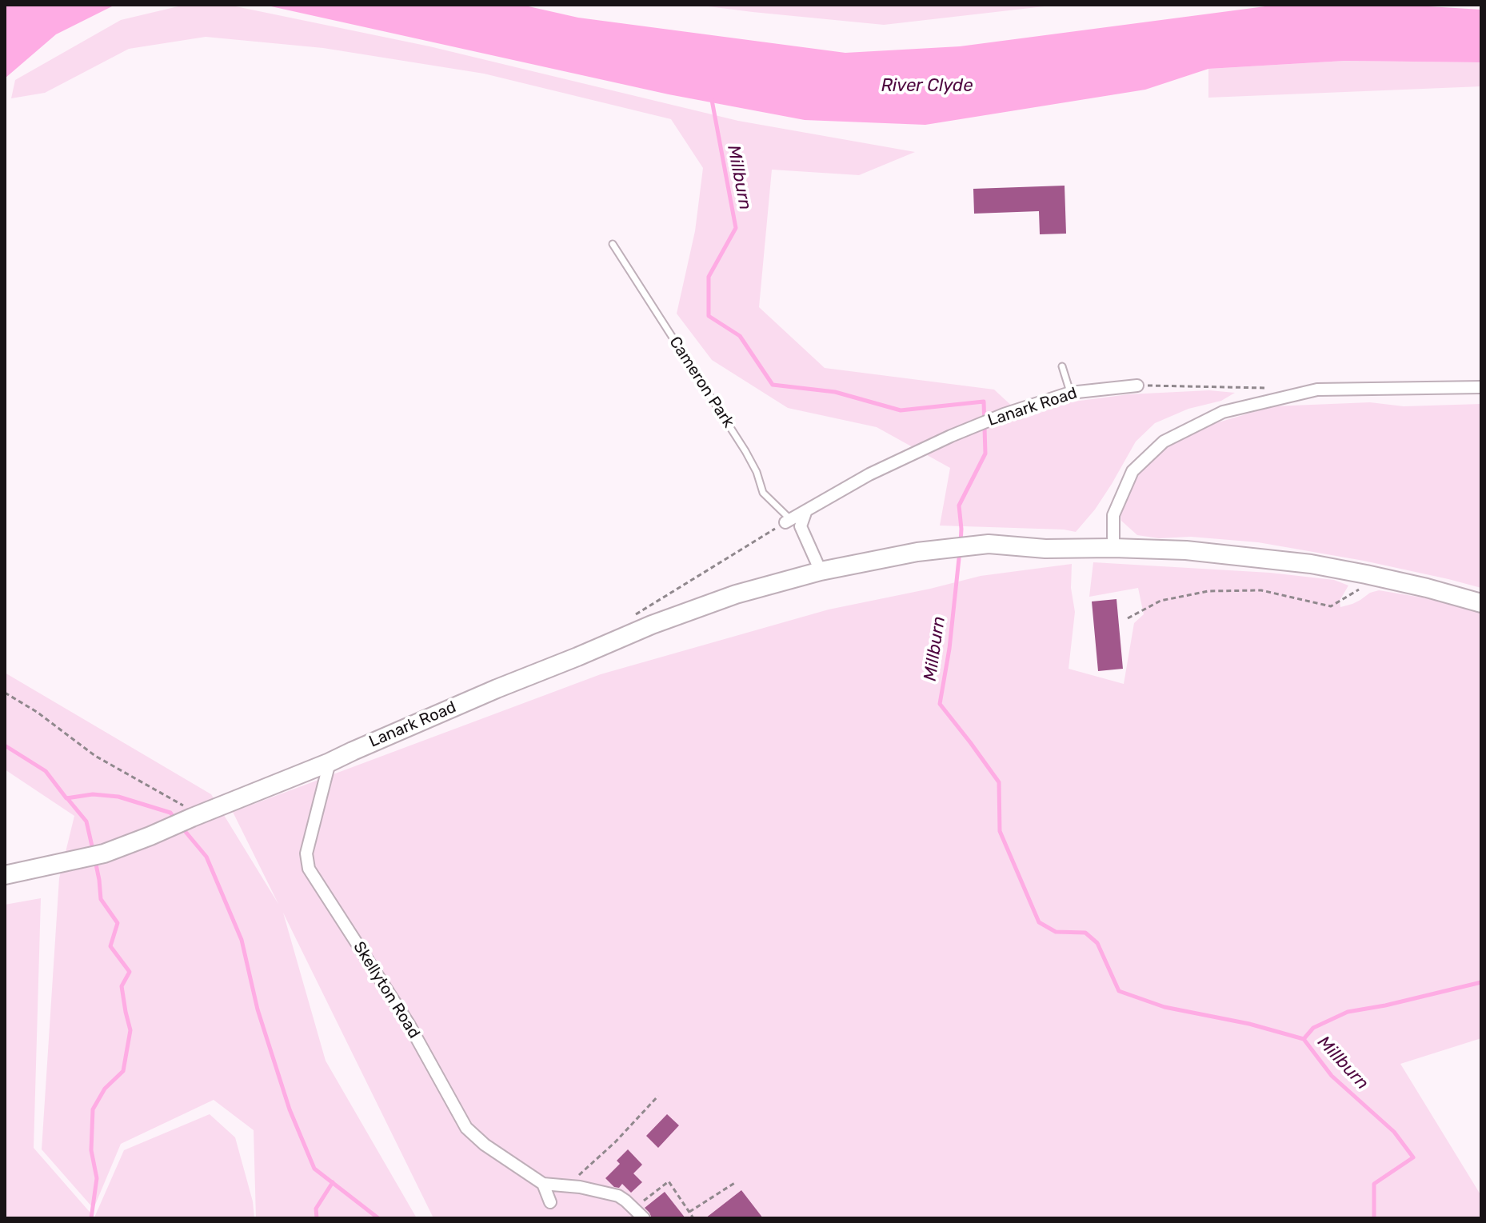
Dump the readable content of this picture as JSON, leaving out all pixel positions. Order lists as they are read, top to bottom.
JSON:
{
  "streets": {
    "main road": ["Lanark Road"],
    "street": ["Skellyton Road"],
    "lane": ["Cameron Park"]
  },
  "crossings": [
    ["Cameron Park", "Lanark Road"],
    ["Lanark Road", "Skellyton Road"]
  ],
  "water": ["River Clyde", "Millburn"]
}
